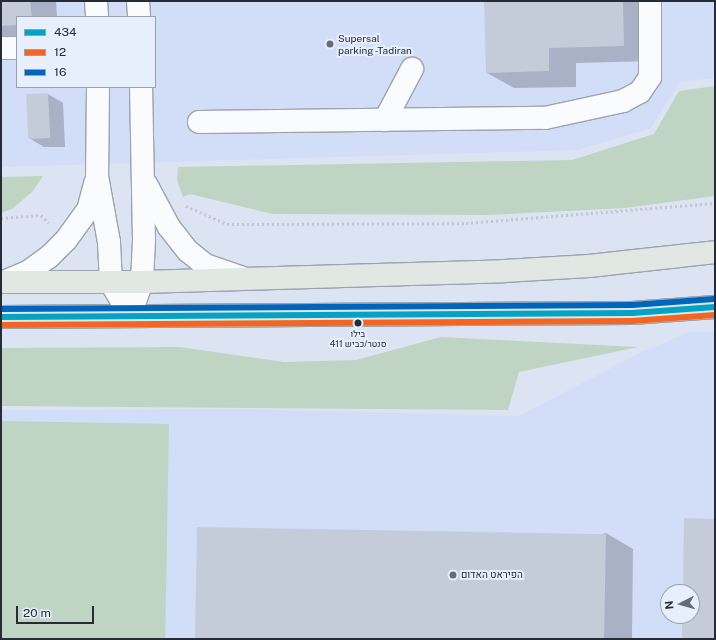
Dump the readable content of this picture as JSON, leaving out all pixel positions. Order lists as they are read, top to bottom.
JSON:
{
  "places": ["Supersal parking -Tadiran", "בילו סנטר/כביש 411", "הפיראט האדום"],
  "lines": ["transit line 16", "transit line 434", "transit line 12"],
  "legend": ["434", "12", "16"],
  "scale_bar": "20 m",
  "north": "left"
}
